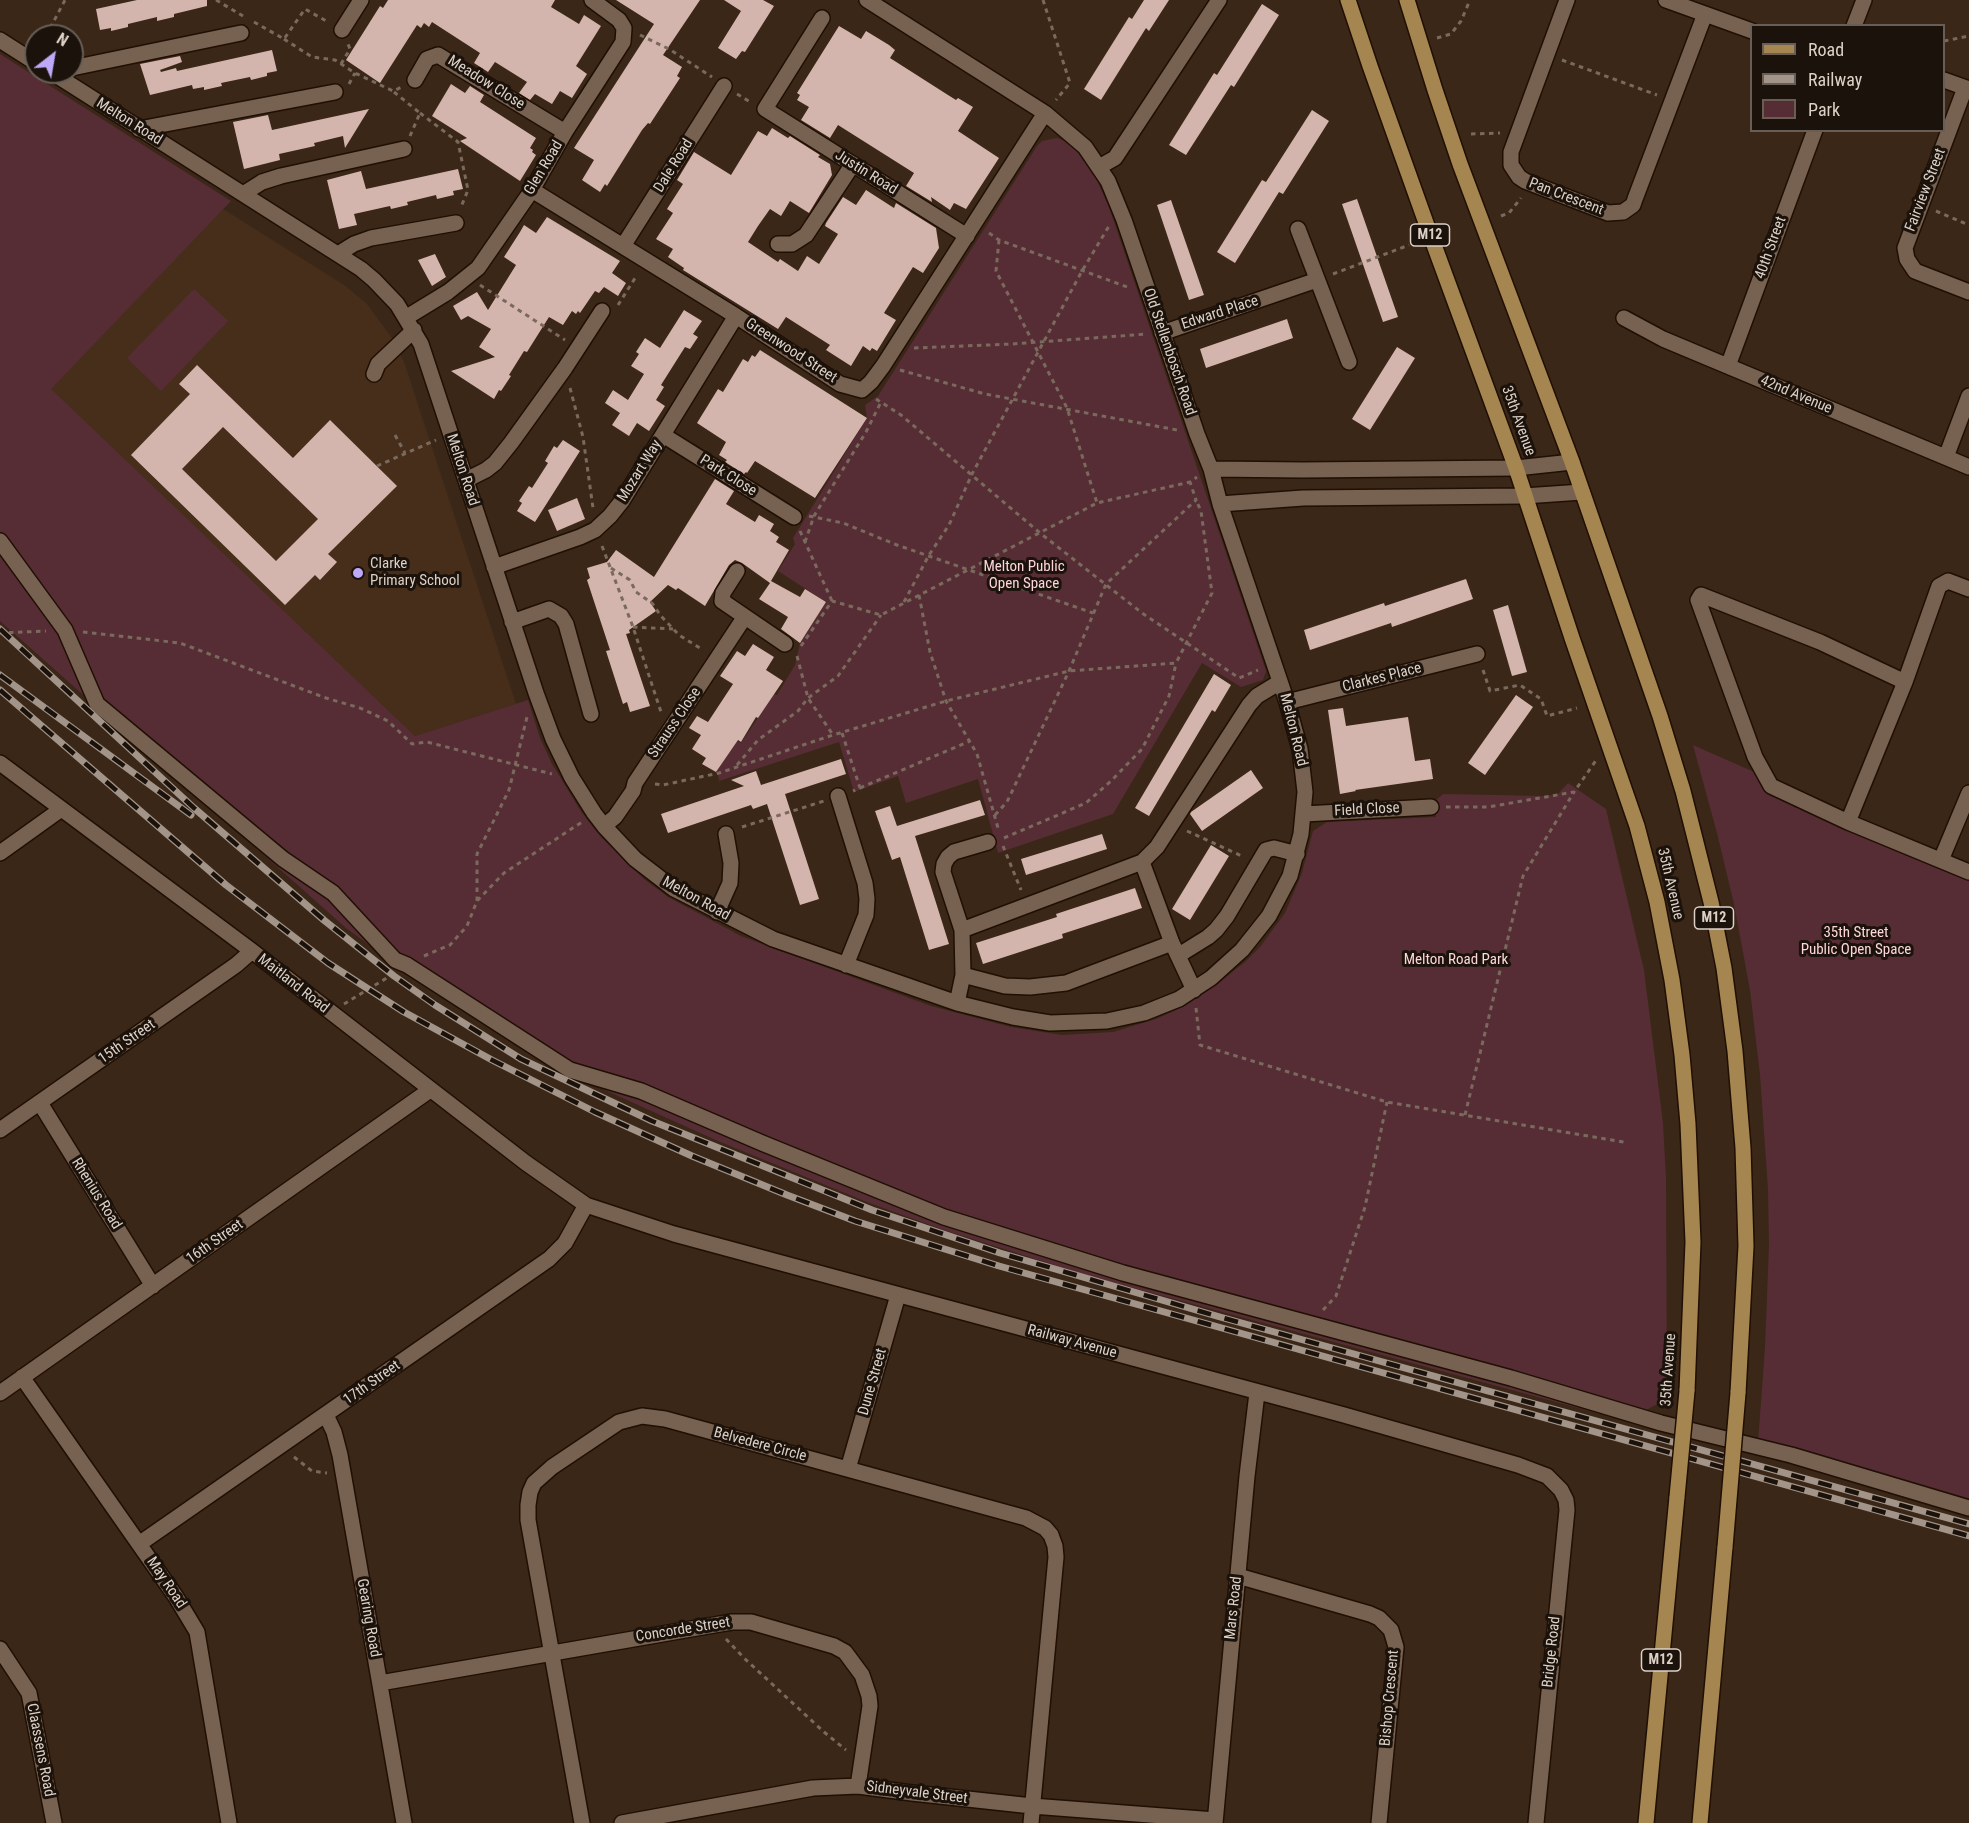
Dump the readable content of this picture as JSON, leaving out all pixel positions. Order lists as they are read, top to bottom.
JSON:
{
  "streets": {
    "main road": ["M12", "35th Avenue"],
    "street": [
      "Meadow Close",
      "Melton Road",
      "Dale Road",
      "Glen Road",
      "Justin Road",
      "Fairview Street",
      "Pan Crescent",
      "40th Street",
      "Edward Place",
      "Greenwood Street",
      "Old Stellenbosch Road",
      "42nd Avenue",
      "Mozart Way",
      "Park Close",
      "Clarkes Place",
      "Strauss Close",
      "Field Close",
      "Maitland Road",
      "15th Street",
      "Rhenius Road",
      "16th Street",
      "Railway Avenue",
      "Dune Street",
      "17th Street",
      "Belvedere Circle",
      "May Road",
      "Mars Road",
      "Gearing Road",
      "Concorde Street",
      "Bridge Road",
      "Bishop Crescent",
      "Claassens Road",
      "Sidneyvale Street"
    ]
  },
  "crossings": [
    ["Meadow Close", "Glen Road"],
    ["Melton Road", "Glen Road"],
    ["Melton Road", "Old Stellenbosch Road"],
    ["Melton Road", "Mozart Way"],
    ["Melton Road", "Clarkes Place"],
    ["Melton Road", "Strauss Close"],
    ["Melton Road", "Field Close"],
    ["Dale Road", "Greenwood Street"],
    ["Glen Road", "Greenwood Street"],
    ["40th Street", "42nd Avenue"],
    ["Edward Place", "Old Stellenbosch Road"],
    ["Greenwood Street", "Mozart Way"],
    ["Mozart Way", "Park Close"],
    ["Maitland Road", "15th Street"],
    ["Maitland Road", "16th Street"],
    ["Maitland Road", "Railway Avenue"],
    ["Maitland Road", "17th Street"],
    ["15th Street", "Rhenius Road"],
    ["Rhenius Road", "16th Street"],
    ["16th Street", "May Road"],
    ["Railway Avenue", "Dune Street"],
    ["Railway Avenue", "17th Street"],
    ["Railway Avenue", "Mars Road"],
    ["Railway Avenue", "Bridge Road"],
    ["Dune Street", "Belvedere Circle"],
    ["17th Street", "May Road"],
    ["17th Street", "Gearing Road"],
    ["Belvedere Circle", "Concorde Street"],
    ["Belvedere Circle", "Sidneyvale Street"],
    ["Mars Road", "Bishop Crescent"],
    ["Mars Road", "Sidneyvale Street"],
    ["Gearing Road", "Concorde Street"],
    ["Concorde Street", "Sidneyvale Street"]
  ],
  "parks": ["Melton Public Open Space", "35th Street Public Open Space", "Melton Road Park"],
  "places": ["Clarke Primary School"],
  "legend": ["Road", "Railway", "Park"],
  "north": "top right"
}
